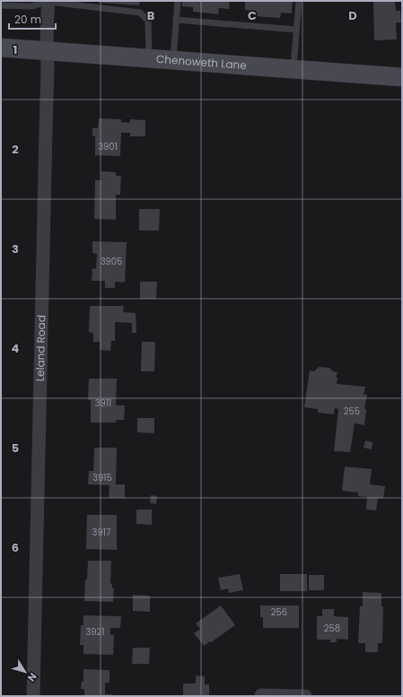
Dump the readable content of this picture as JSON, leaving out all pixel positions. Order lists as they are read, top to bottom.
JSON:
{
  "streets": {
    "main road": ["Chenoweth Lane"],
    "street": ["Leland Road"]
  },
  "crossings": [
    ["Chenoweth Lane", "Leland Road"]
  ],
  "house_numbers": [
    "3901",
    "3905",
    "3911",
    "255",
    "3915",
    "3917",
    "256",
    "258",
    "3921"
  ],
  "scale_bar": "20 m",
  "north": "bottom right",
  "grid": {
    "columns": ["B", "C", "D"],
    "rows": [
      "1",
      "2",
      "3",
      "4",
      "5",
      "6"
    ]
  }
}
